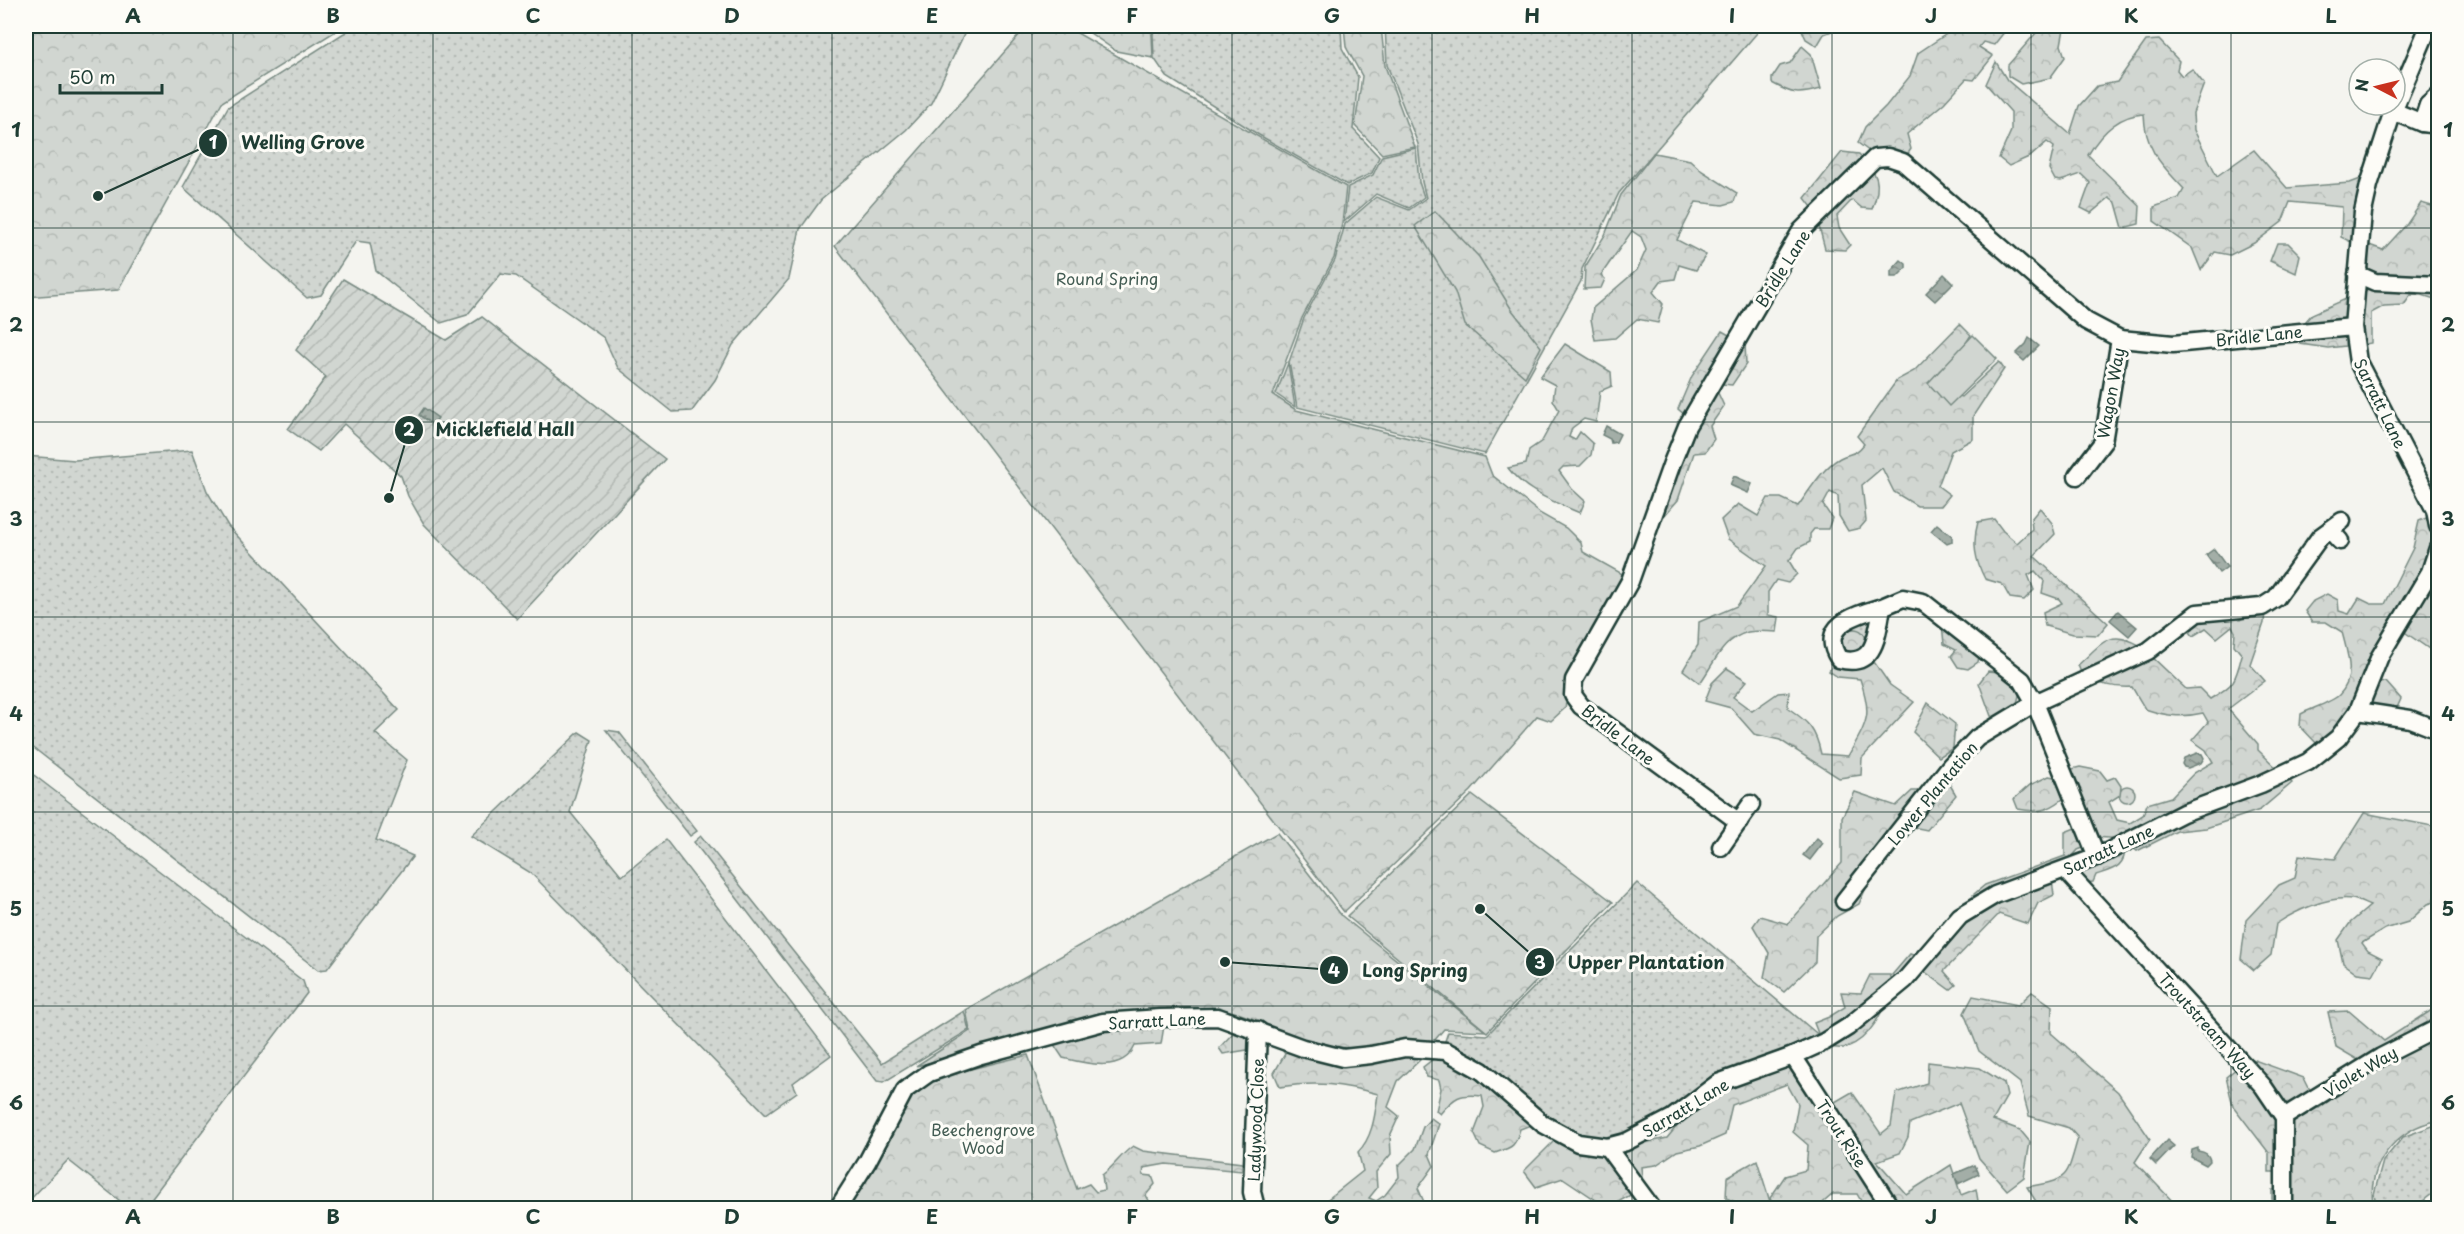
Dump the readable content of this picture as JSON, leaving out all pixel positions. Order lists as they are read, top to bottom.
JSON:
{
  "streets": {
    "street": [
      "Bridle Lane",
      "Wagon Way",
      "Sarratt Lane",
      "Lower Plantation",
      "Troutstream Way",
      "Violet Way",
      "Ladywood Close",
      "Trout Rise"
    ]
  },
  "crossings": [
    ["Bridle Lane", "Wagon Way"],
    ["Bridle Lane", "Sarratt Lane"],
    ["Sarratt Lane", "Troutstream Way"],
    ["Sarratt Lane", "Ladywood Close"],
    ["Sarratt Lane", "Trout Rise"],
    ["Troutstream Way", "Violet Way"]
  ],
  "parks": ["Round Spring", "Beechengrove Wood"],
  "places": [
    "Welling Grove",
    "Micklefield Hall",
    "Upper Plantation",
    "Long Spring"
  ],
  "scale_bar": "50 m",
  "north": "left",
  "grid": {
    "columns": [
      "A",
      "B",
      "C",
      "D",
      "E",
      "F",
      "G",
      "H",
      "I",
      "J",
      "K",
      "L"
    ],
    "rows": [
      "1",
      "2",
      "3",
      "4",
      "5",
      "6"
    ]
  }
}
